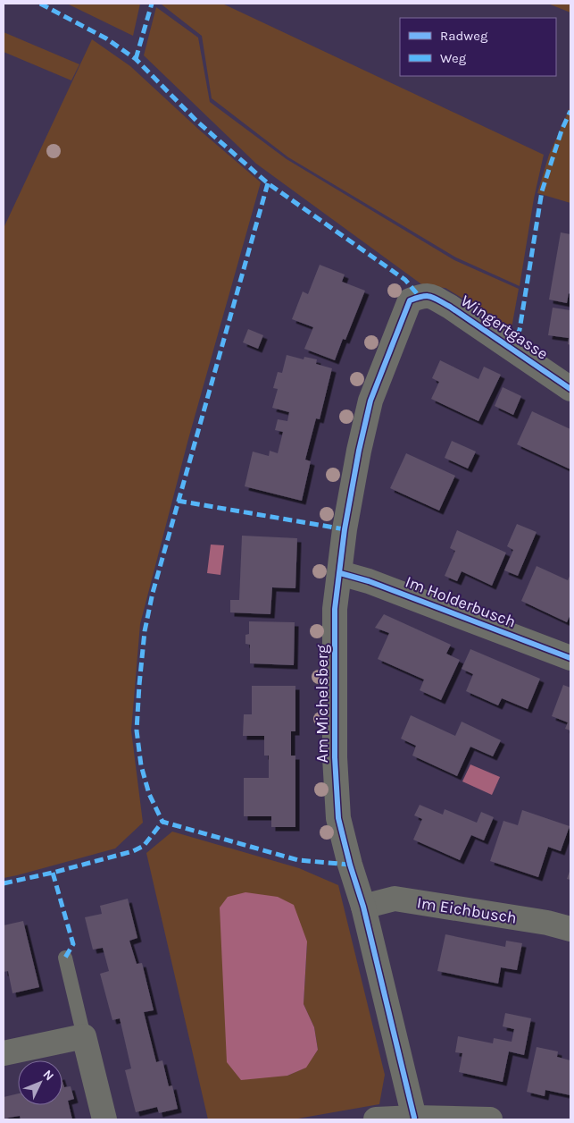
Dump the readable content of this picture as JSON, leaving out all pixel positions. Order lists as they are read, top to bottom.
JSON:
{
  "streets": {
    "street": [
      "Wingertgasse",
      "Im Holderbusch",
      "Am Michelsberg",
      "Im Eichbusch"
    ]
  },
  "crossings": [
    ["Wingertgasse", "Am Michelsberg"],
    ["Im Holderbusch", "Am Michelsberg"],
    ["Am Michelsberg", "Im Eichbusch"]
  ],
  "legend": ["Radweg", "Weg"],
  "north": "top right"
}
